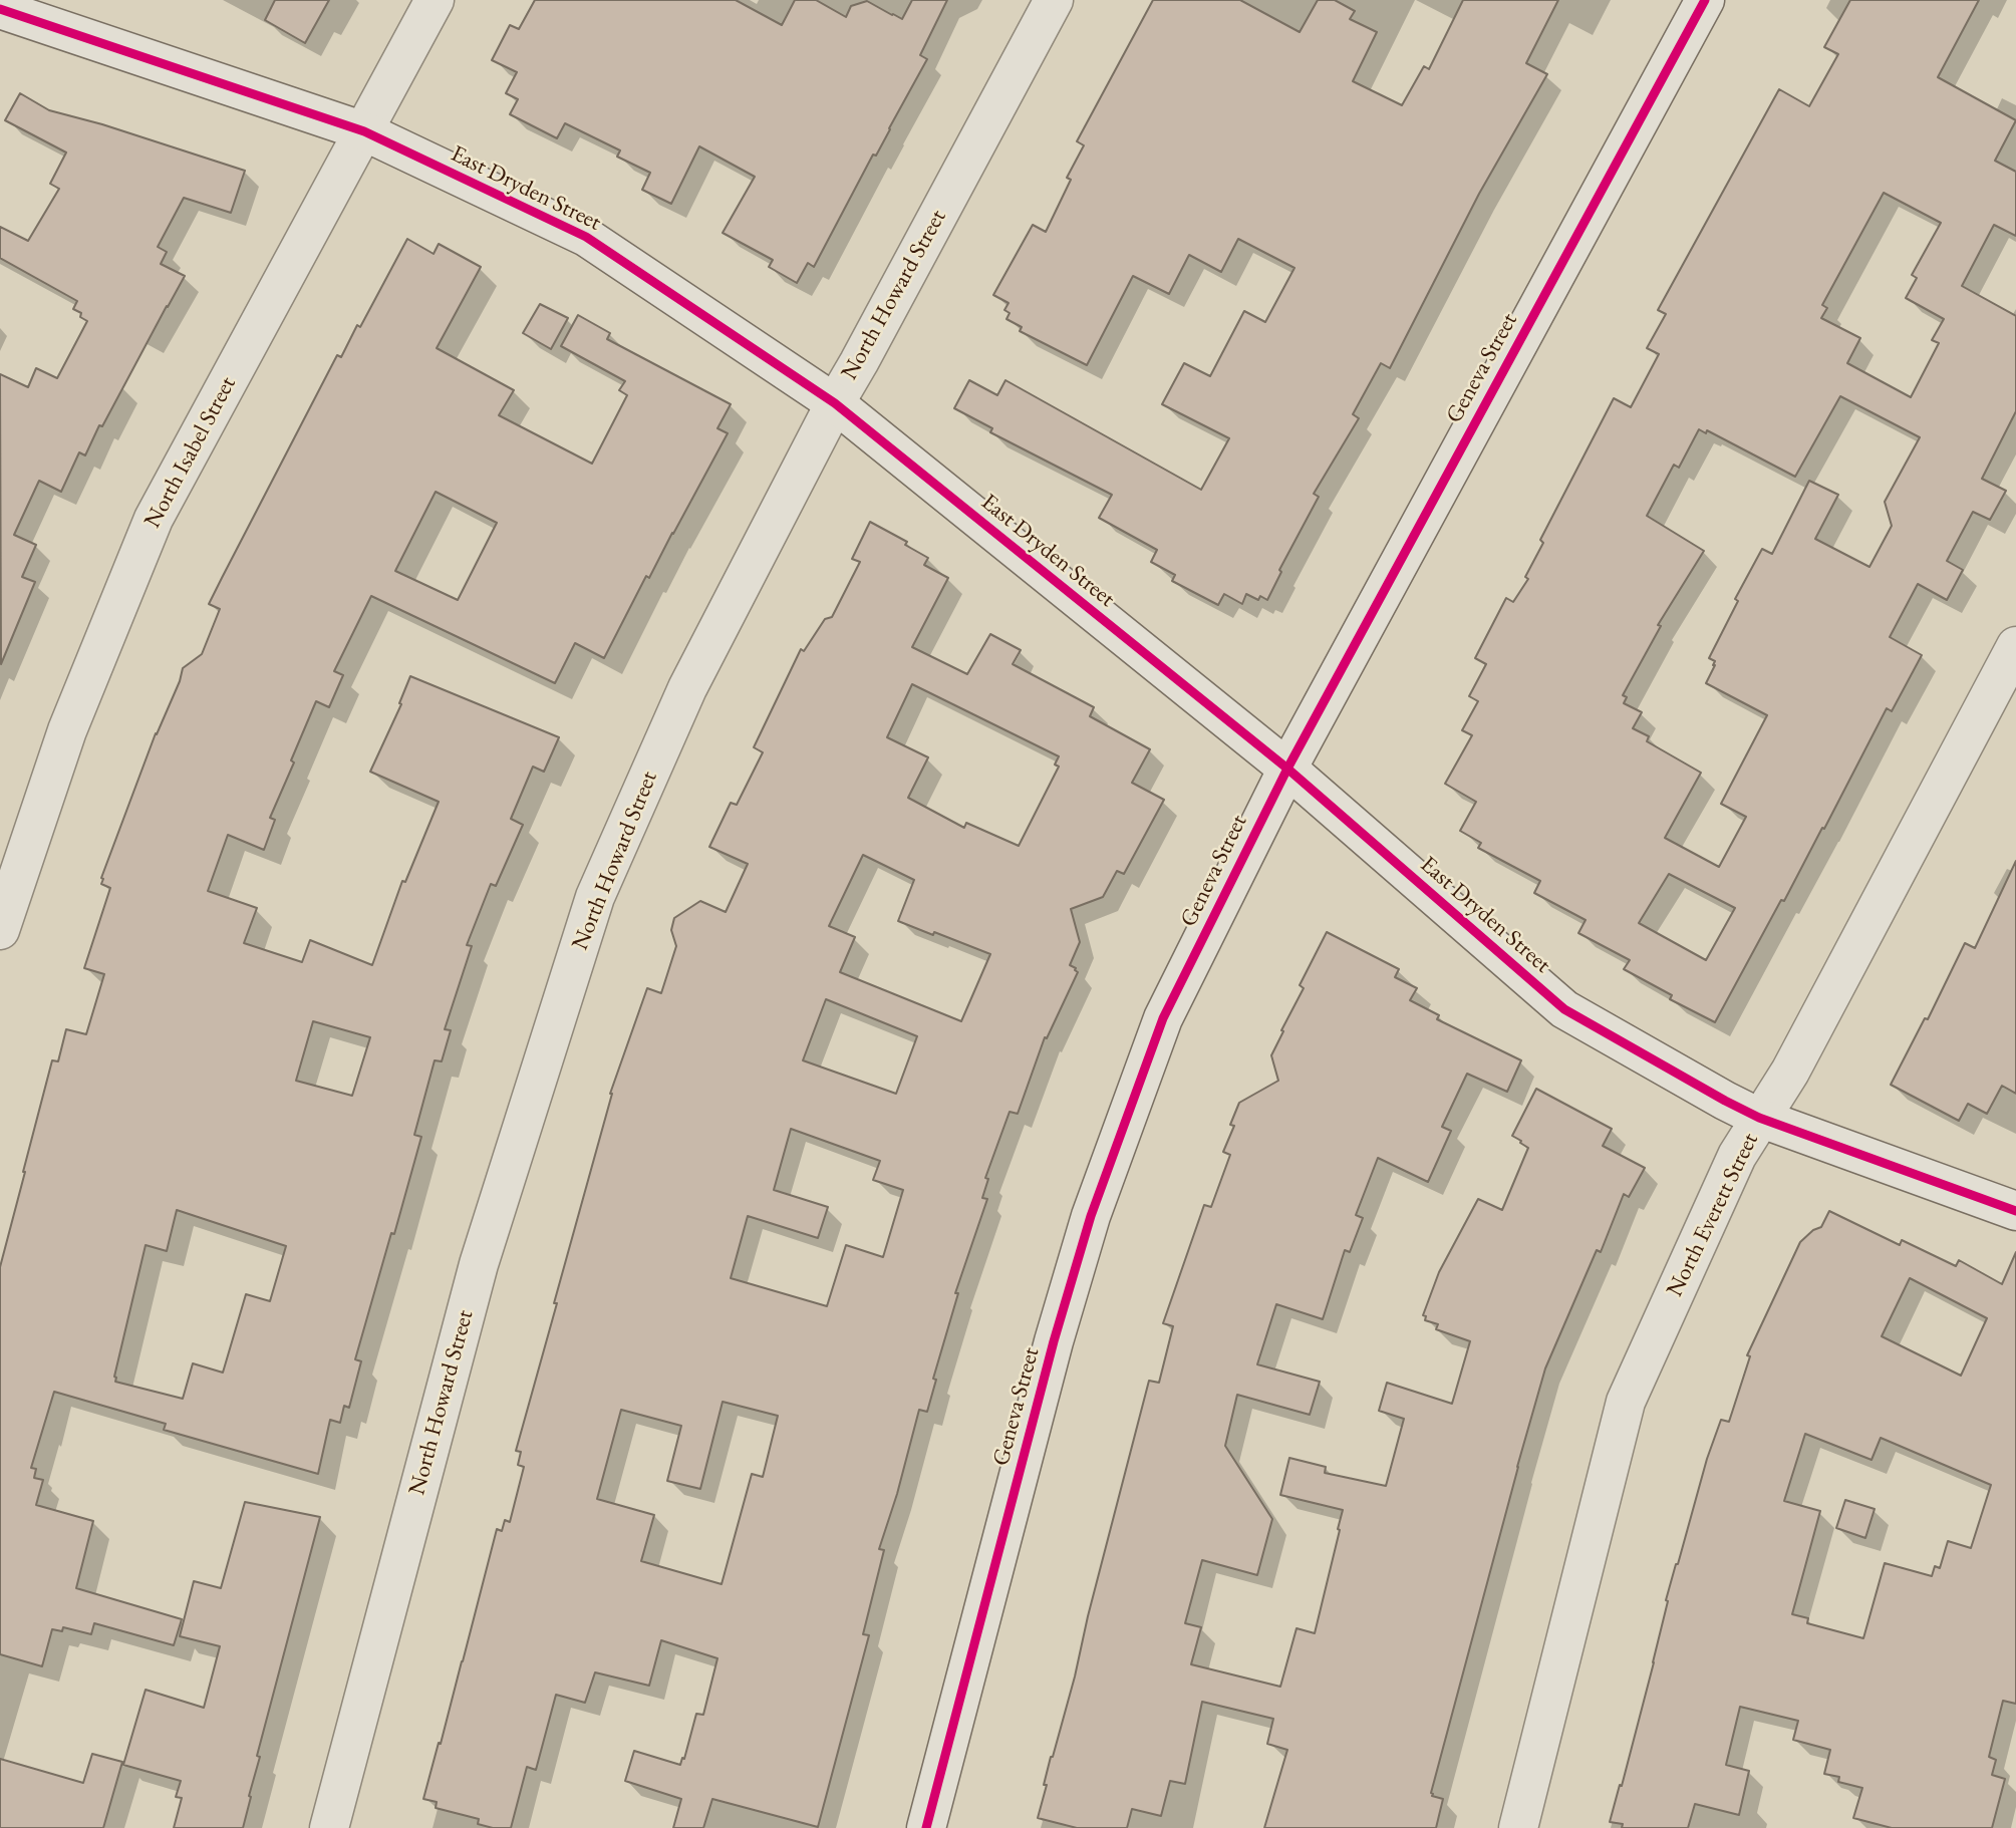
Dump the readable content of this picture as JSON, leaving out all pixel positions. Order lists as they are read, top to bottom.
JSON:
{
  "streets": {
    "street": [
      "East Dryden Street",
      "North Howard Street",
      "Geneva Street",
      "North Isabel Street",
      "North Everett Street"
    ]
  },
  "crossings": [
    ["East Dryden Street", "North Howard Street"],
    ["East Dryden Street", "Geneva Street"],
    ["East Dryden Street", "North Isabel Street"],
    ["East Dryden Street", "North Everett Street"]
  ]
}
